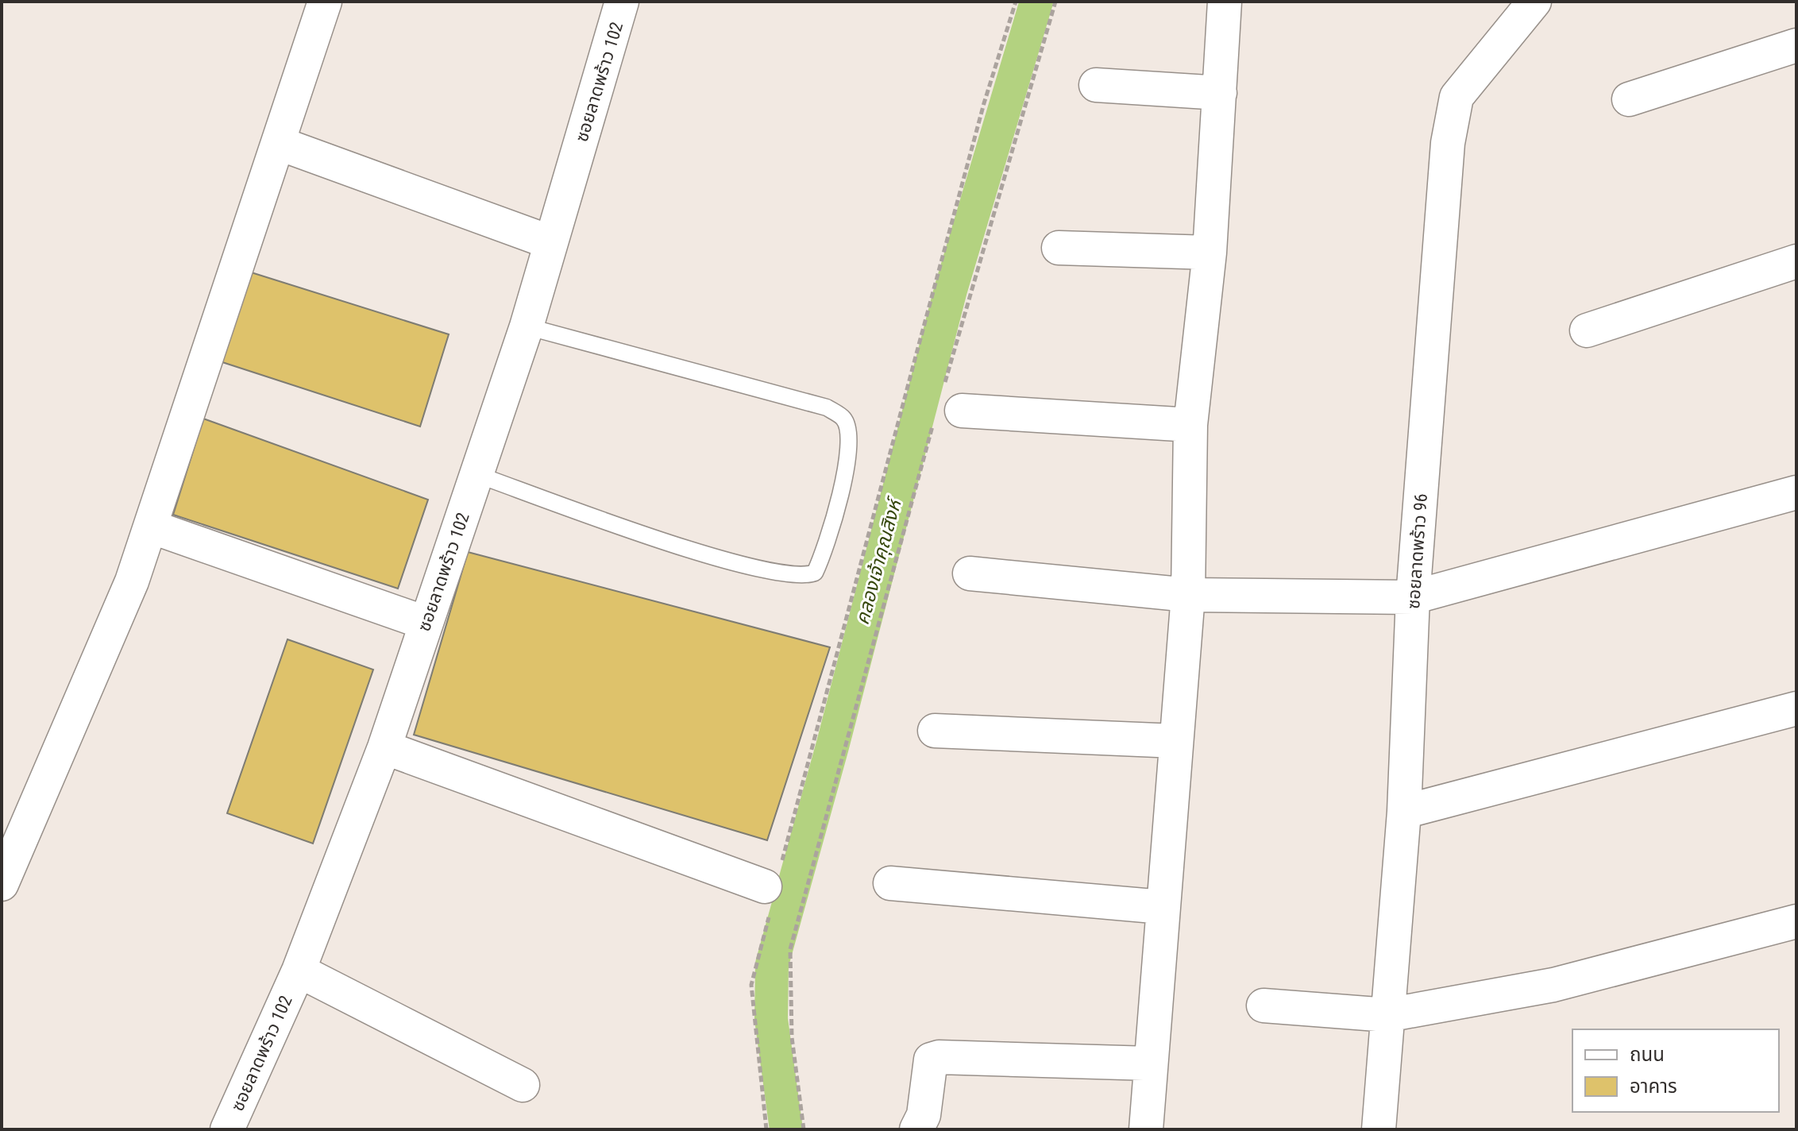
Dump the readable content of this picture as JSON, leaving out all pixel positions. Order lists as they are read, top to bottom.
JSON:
{
  "streets": {
    "street": ["ซอยลาดพร้าว 102", "ซอยลาดพร้าว 96"]
  },
  "water": ["คลองเจ้าคุณสิงห์"],
  "legend": ["ถนน", "อาคาร"]
}
